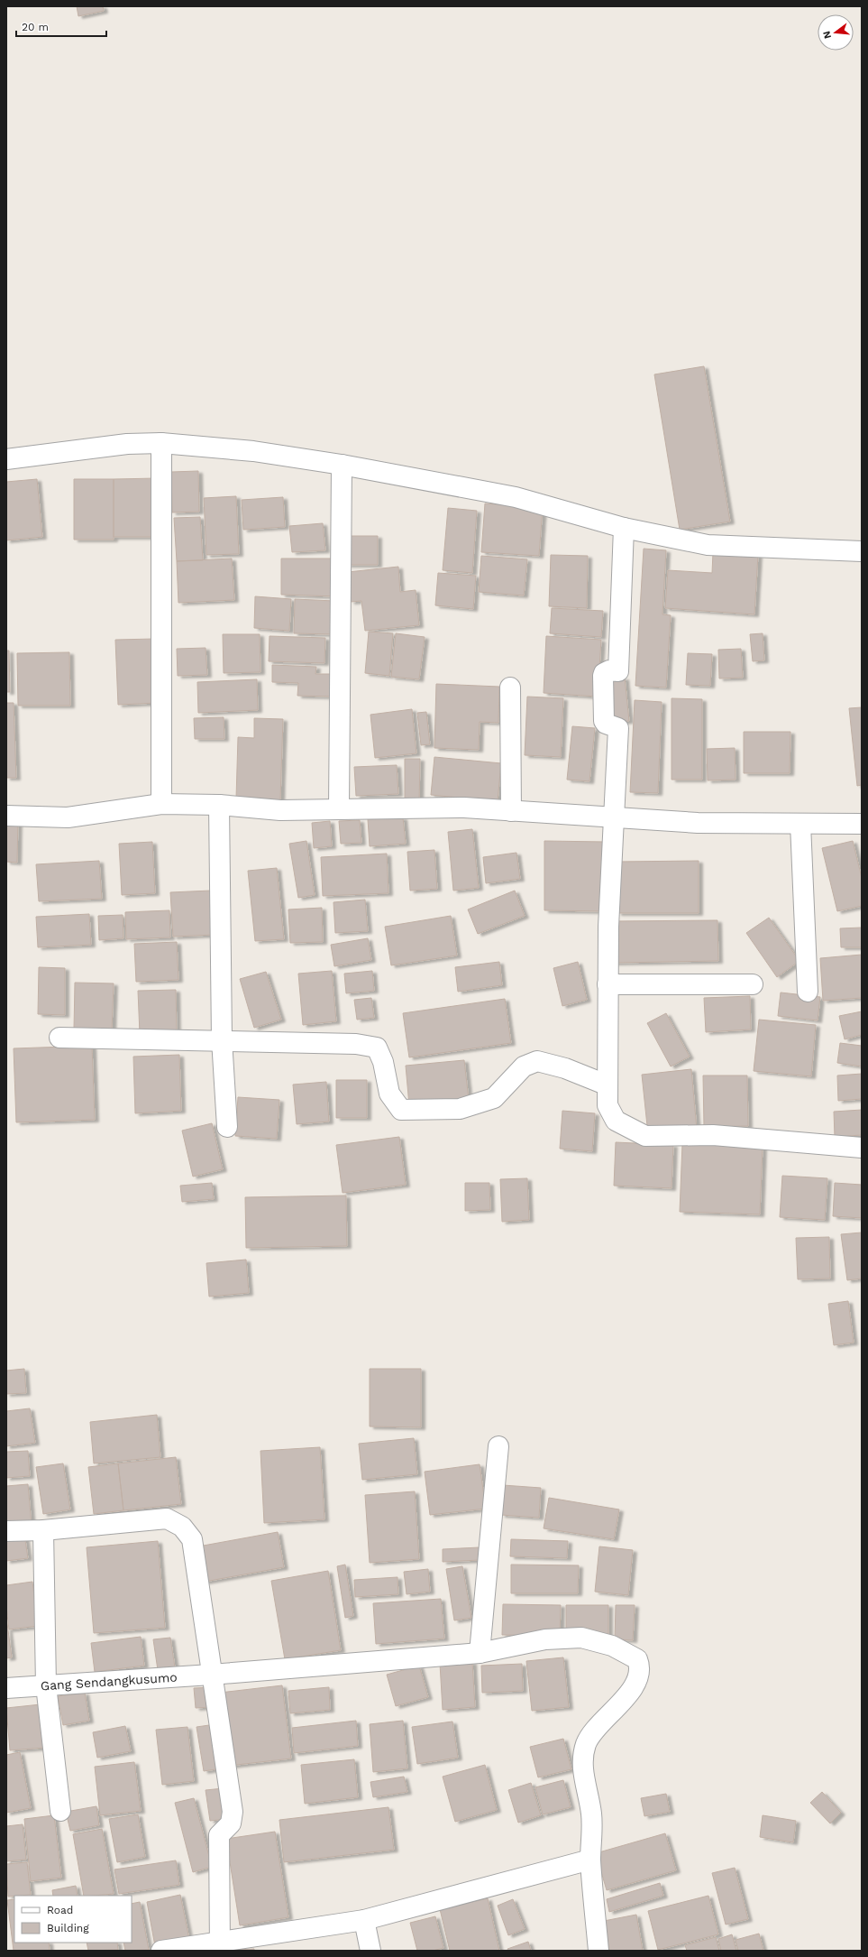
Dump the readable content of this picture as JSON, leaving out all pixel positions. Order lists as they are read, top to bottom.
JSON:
{
  "streets": {
    "street": ["Gang Sendangkusumo"]
  },
  "legend": ["Road", "Building"],
  "scale_bar": "20 m",
  "north": "left"
}
